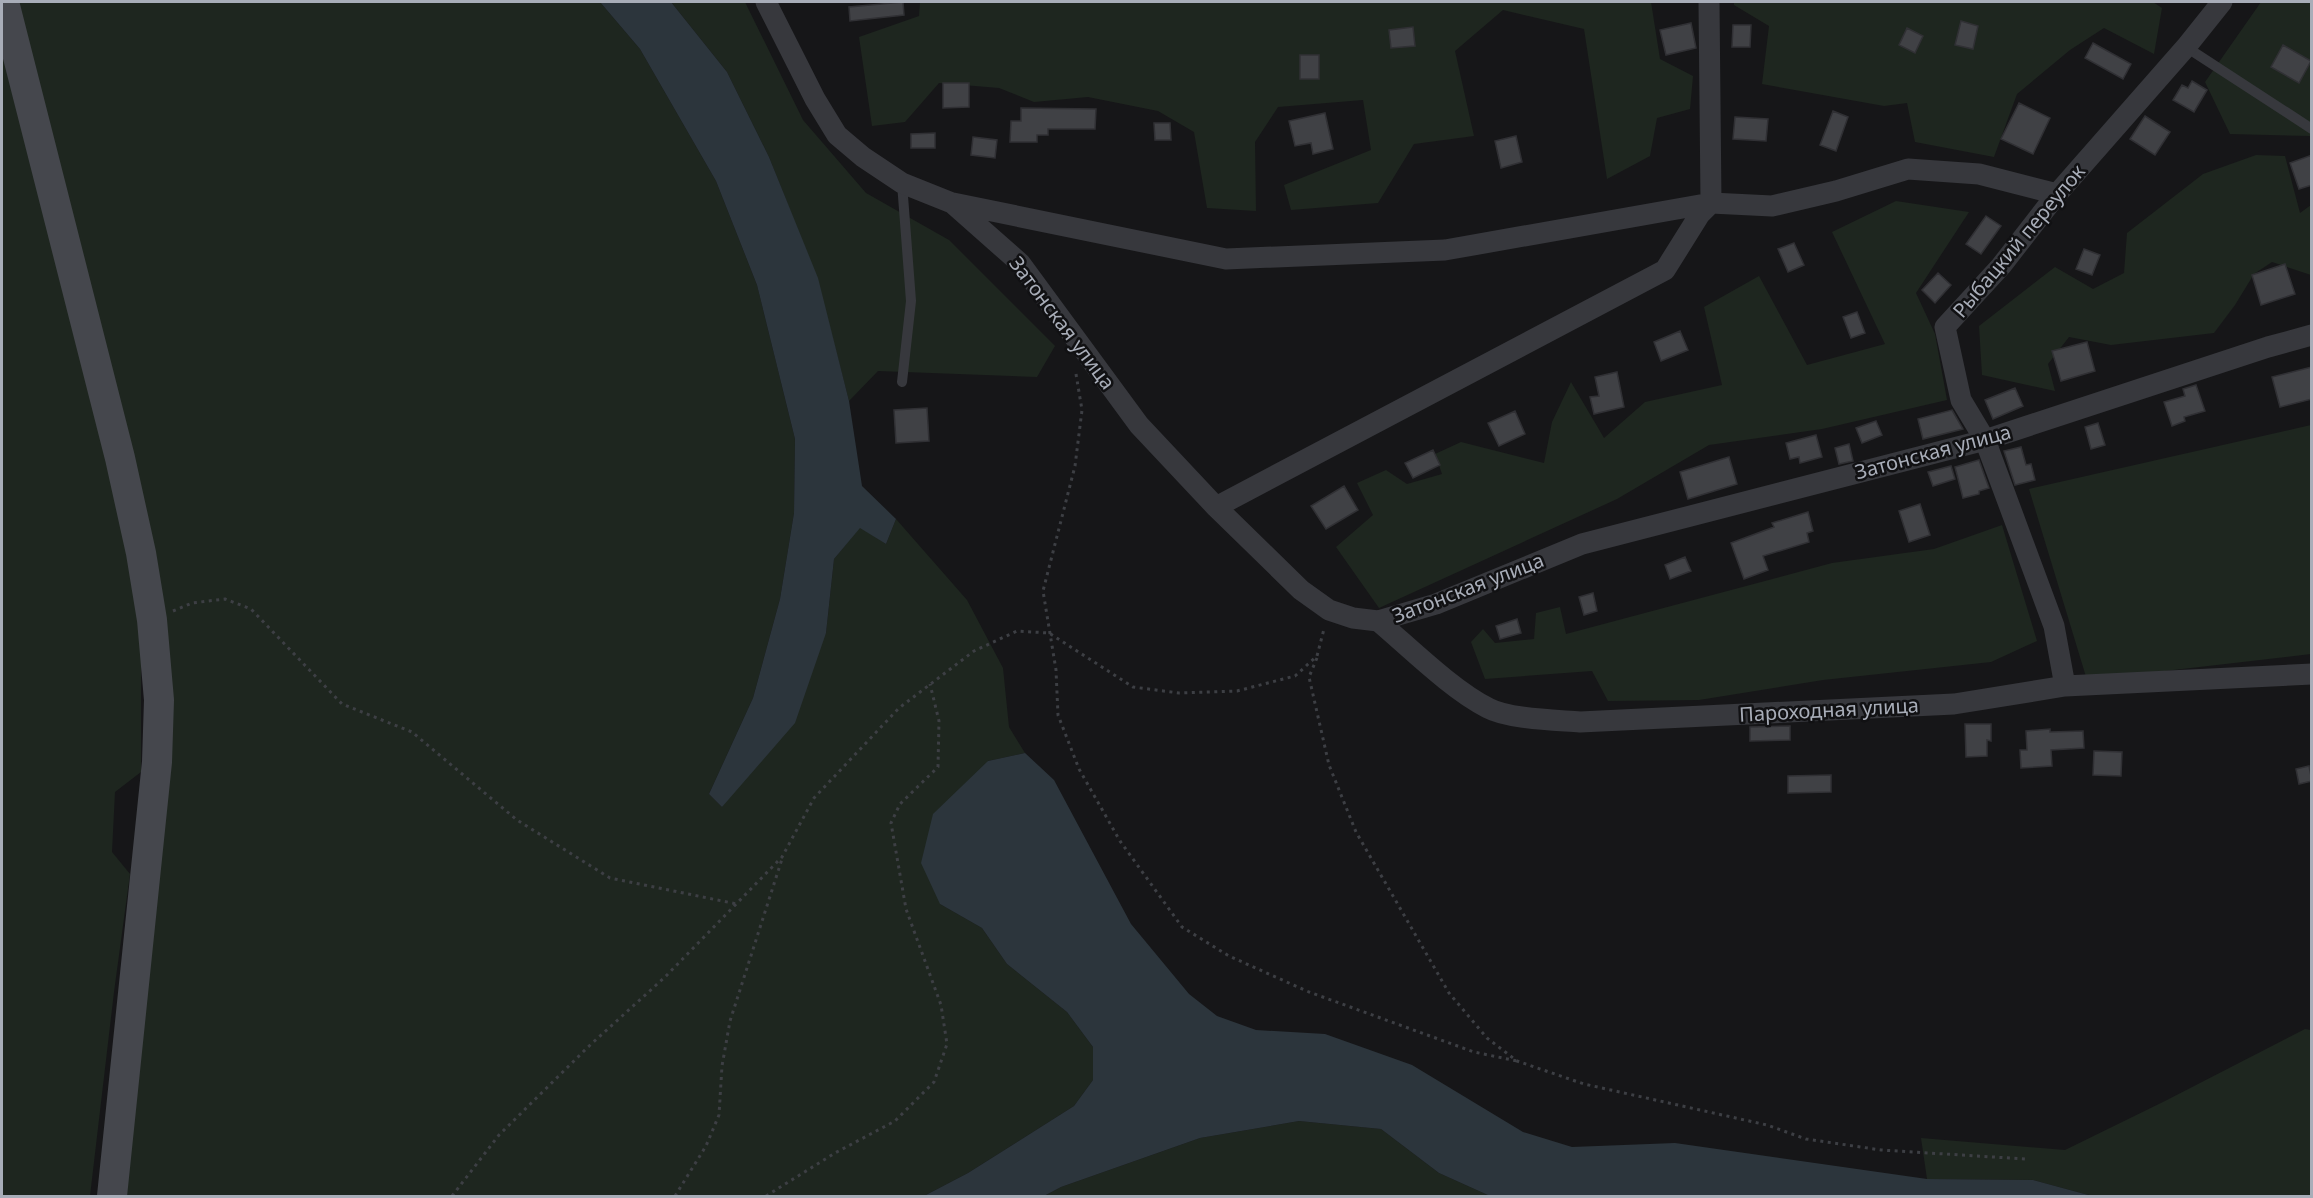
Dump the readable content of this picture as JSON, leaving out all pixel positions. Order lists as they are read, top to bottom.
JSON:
{
  "streets": {
    "street": ["Рыбацкий переулок", "Затонская улица", "Пароходная улица"]
  },
  "crossings": [
    ["Рыбацкий переулок", "Затонская улица"],
    ["Рыбацкий переулок", "Пароходная улица"],
    ["Затонская улица", "Пароходная улица"]
  ]
}
